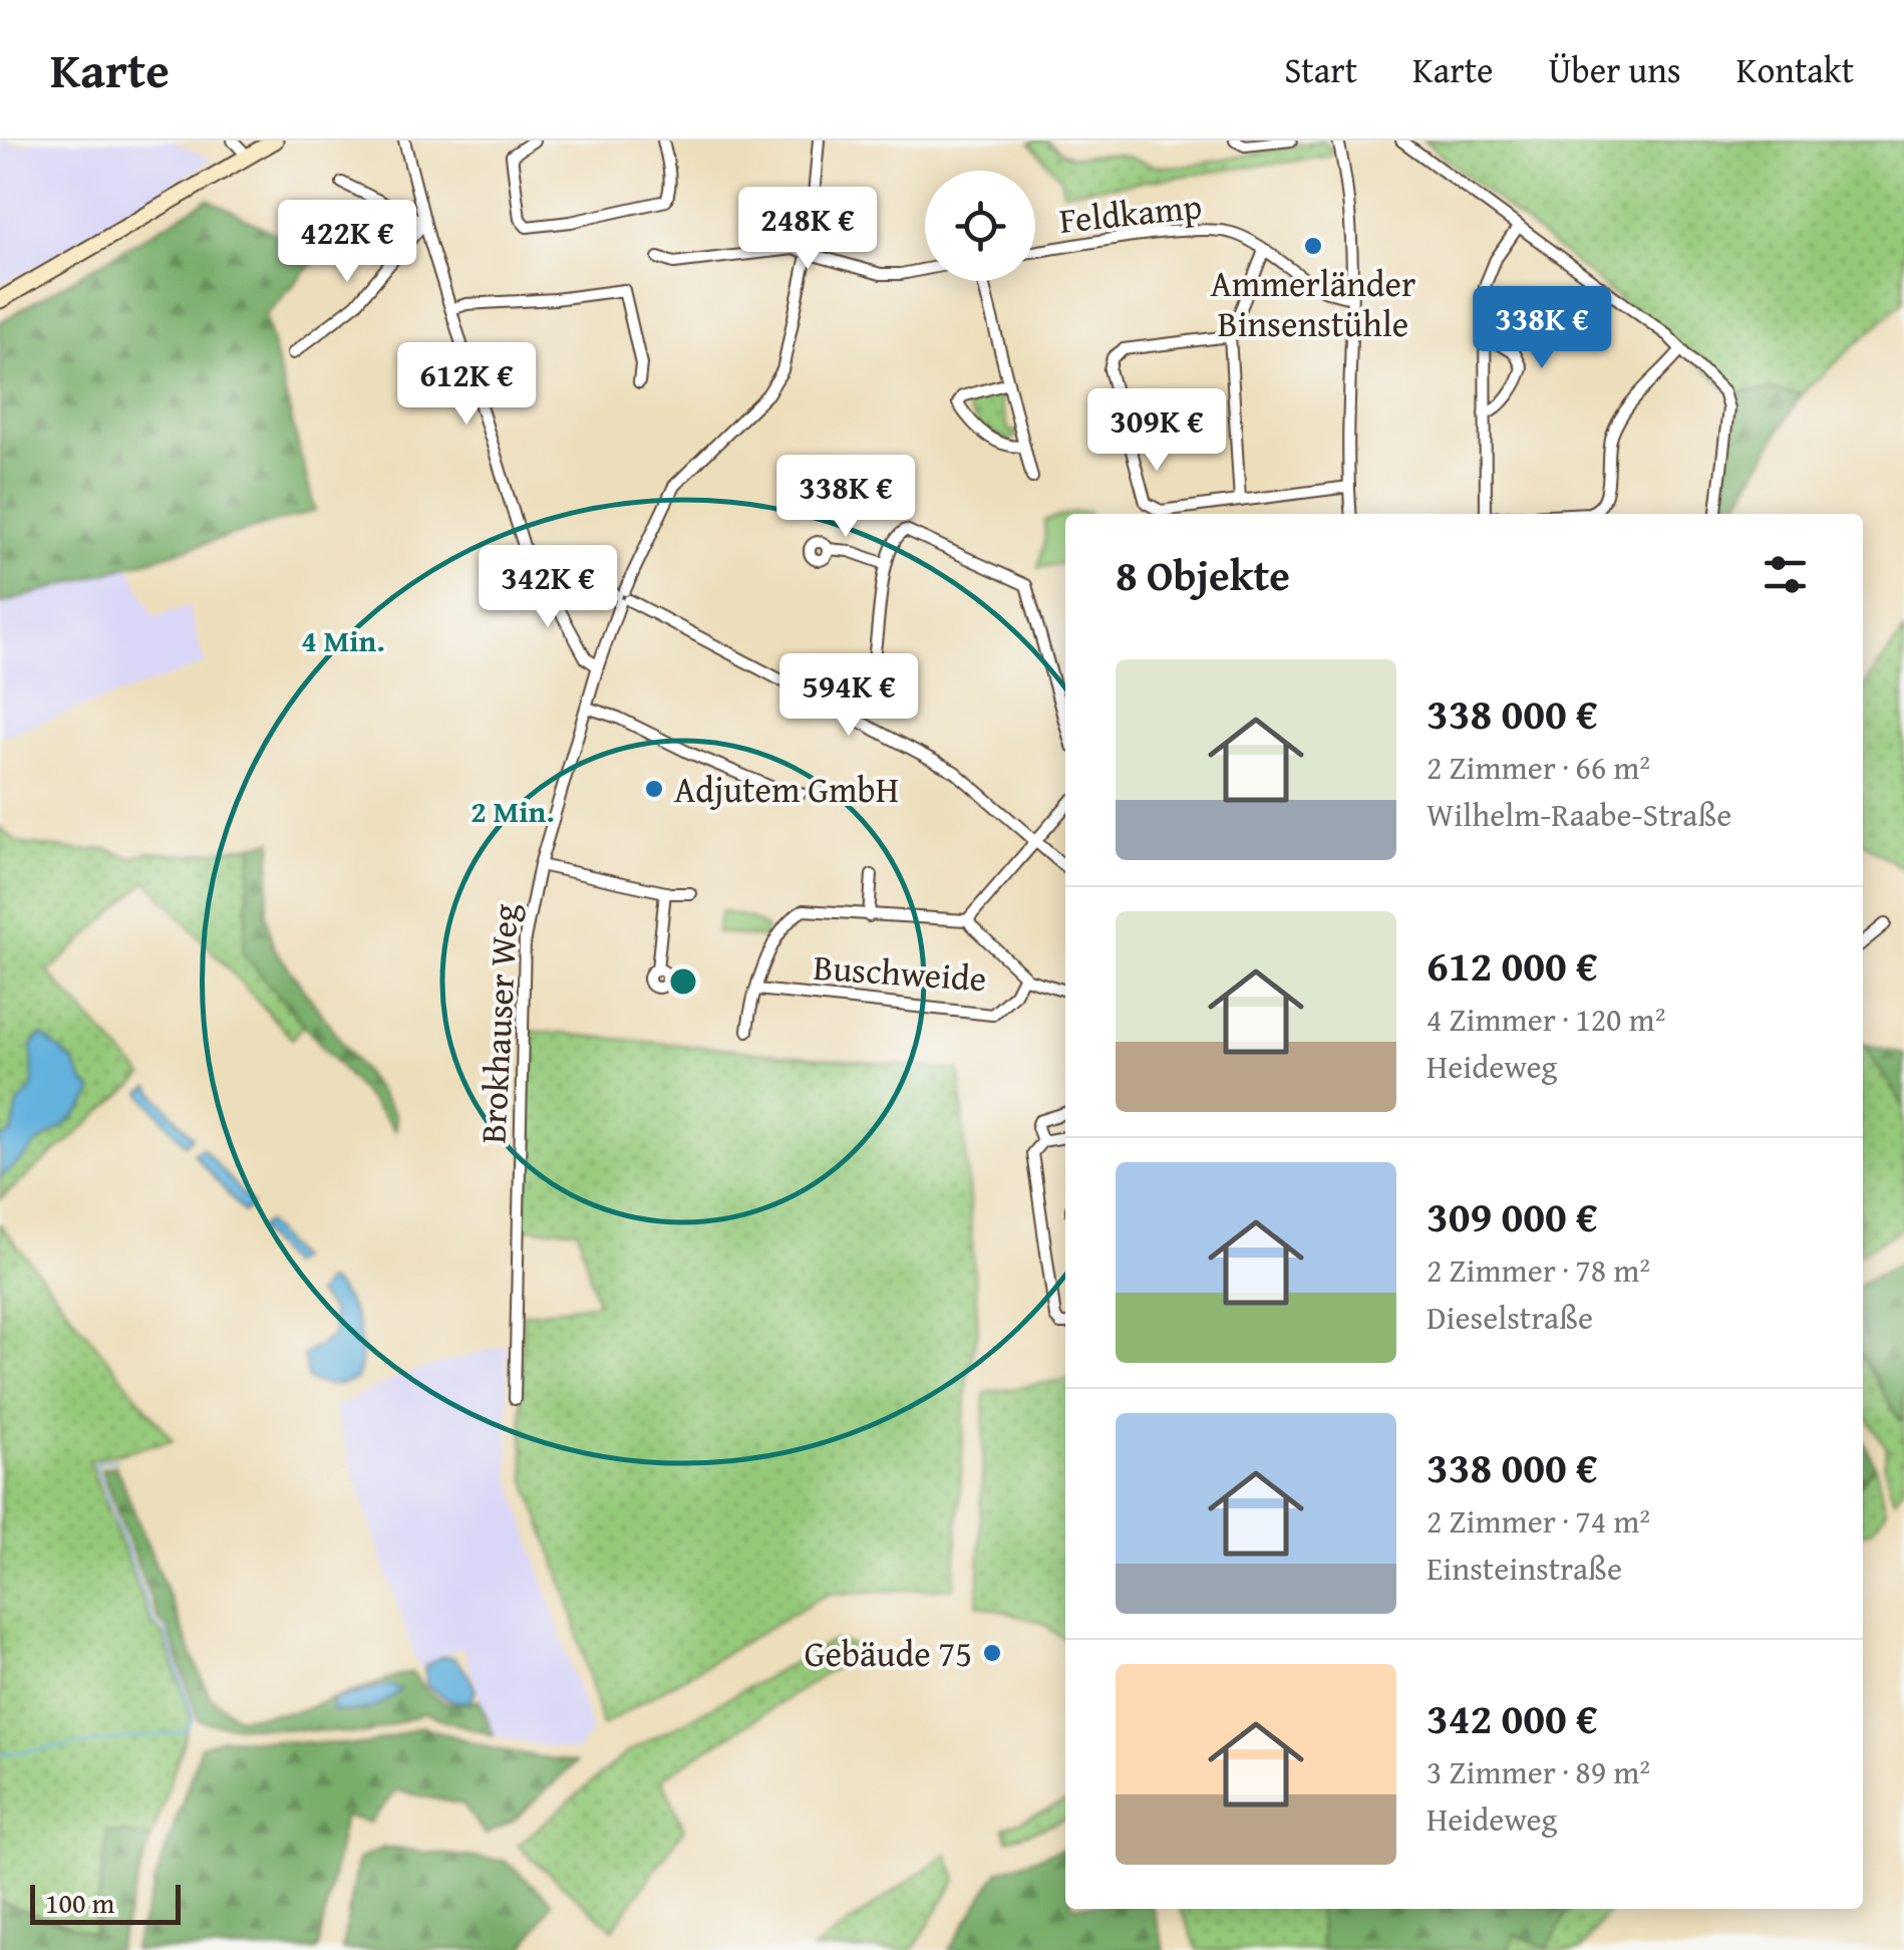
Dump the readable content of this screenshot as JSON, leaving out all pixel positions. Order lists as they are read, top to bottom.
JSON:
{
  "streets": {
    "street": ["Feldkamp", "Buschweide", "Brokhauser Weg"]
  },
  "places": ["Ammerländer Binsenstühle", "Adjutem GmbH", "Gebäude 75"],
  "scale_bar": "100 m",
  "page": {
    "header": "Karte",
    "nav": [
      "Start",
      "Karte",
      "Über uns",
      "Kontakt"
    ],
    "price": [
      "248K €",
      "422K €",
      "338K €",
      "612K €",
      "309K €",
      "338K €",
      "342K €",
      "594K €"
    ],
    "heading": "8 Objekte",
    "list": [
      {
        "name": "338 000 €",
        "note": "2 Zimmer · 66 m² · Wilhelm-Raabe-Straße"
      },
      {
        "name": "612 000 €",
        "note": "4 Zimmer · 120 m² · Heideweg"
      },
      {
        "name": "309 000 €",
        "note": "2 Zimmer · 78 m² · Dieselstraße"
      },
      {
        "name": "338 000 €",
        "note": "2 Zimmer · 74 m² · Einsteinstraße"
      },
      {
        "name": "342 000 €",
        "note": "3 Zimmer · 89 m² · Heideweg"
      }
    ],
    "scale": "100 m"
  },
  "rings": ["4 Min.", "2 Min."]
}
